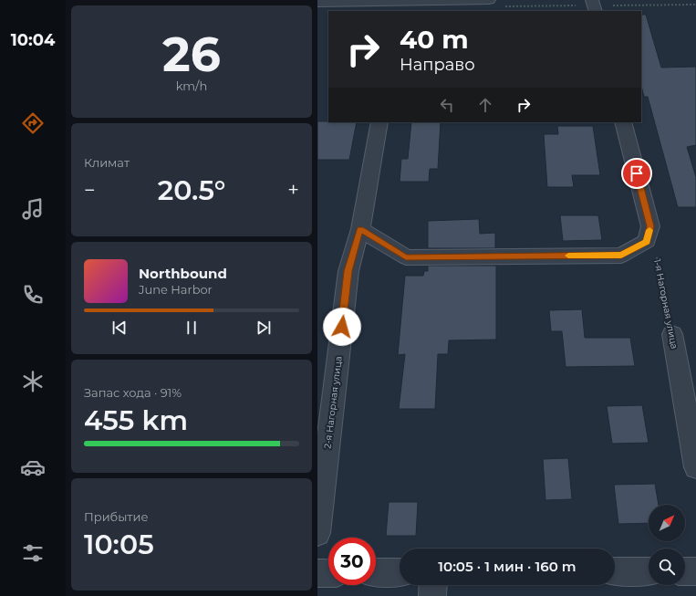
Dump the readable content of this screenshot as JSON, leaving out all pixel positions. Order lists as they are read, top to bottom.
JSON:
{
  "streets": {
    "street": ["1-я Нагорная улица", "2-я Нагорная улица"]
  },
  "north": "top right",
  "page": {
    "tabs": "10:04",
    "tile": [
      ["26", "km/h"],
      "Климат",
      ["Запас хода · 91%", "455 km"],
      ["Прибытие", "10:05"]
    ],
    "turn": ["40 m", "Направо"],
    "heat": ["−", "20.5°", "+"],
    "song": ["Northbound", "June Harbor"],
    "limit": "30",
    "trip": "10:05 · 1 мин · 160 m"
  }
}
